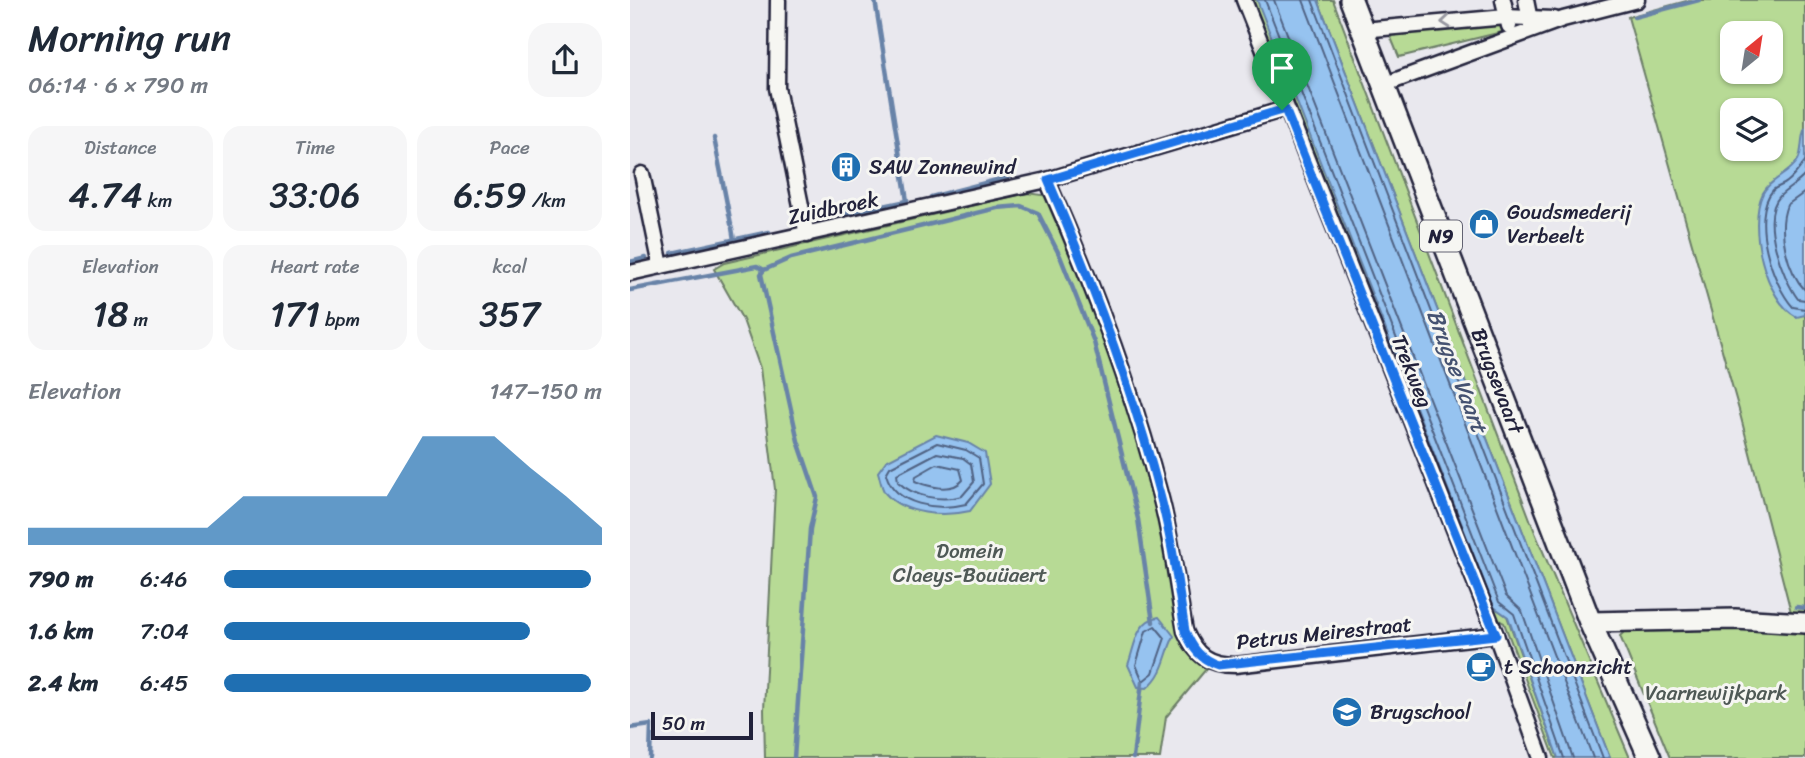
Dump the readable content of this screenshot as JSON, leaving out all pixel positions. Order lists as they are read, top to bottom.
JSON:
{
  "streets": {
    "main road": ["N9", "Brugsevaart"],
    "street": ["Zuidbroek", "Trekweg", "Petrus Meirestraat"]
  },
  "crossings": [
    ["Zuidbroek", "Trekweg"],
    ["Zuidbroek", "Petrus Meirestraat"],
    ["Trekweg", "Petrus Meirestraat"]
  ],
  "water": ["Brugse Vaart"],
  "parks": ["Domein Claeys-Bouüaert", "Vaarnewijkpark"],
  "places": {
    "building": ["SAW Zonnewind"],
    "shop": ["Goudsmederij Verbeelt"],
    "cafe": ["t Schoonzicht"],
    "school or university": ["Brugschool"]
  },
  "scale_bar": "50 m",
  "north": "top right",
  "page": {
    "heading": ["Morning run", "06:14 · 6 × 790 m"],
    "stats": [
      ["Distance", "4.74 km"],
      ["Time", "33:06"],
      ["Pace", "6:59 /km"],
      ["Elevation", "18 m"],
      ["Heart rate", "171 bpm"],
      ["kcal", "357"]
    ],
    "chart": ["Elevation", "147–150 m"],
    "list": [
      {
        "name": "790 m",
        "note": "6:46"
      },
      {
        "name": "1.6 km",
        "note": "7:04"
      },
      {
        "name": "2.4 km",
        "note": "6:45"
      }
    ],
    "scale": "50 m"
  }
}
